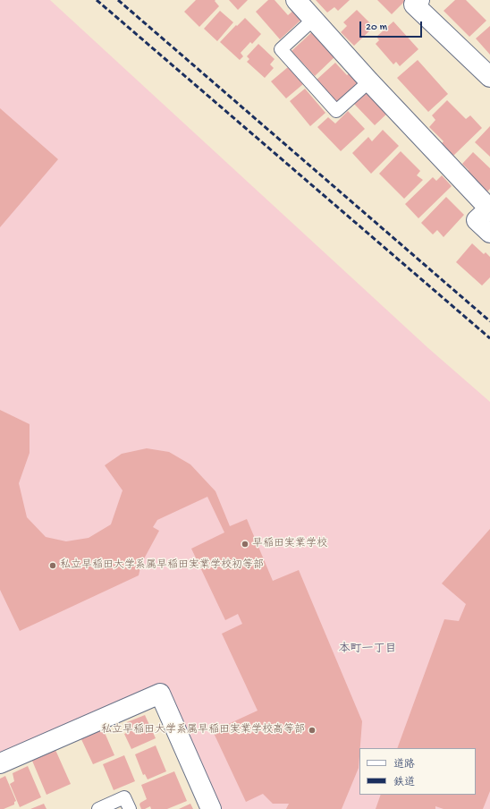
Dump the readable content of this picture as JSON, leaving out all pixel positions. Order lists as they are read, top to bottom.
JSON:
{
  "districts": ["本町一丁目"],
  "places": ["早稲田実業学校", "私立早稲田大学系属早稲田実業学校初等部", "私立早稲田大学系属早稲田実業学校高等部"],
  "legend": ["道路", "鉄道"],
  "scale_bar": "20 m"
}
